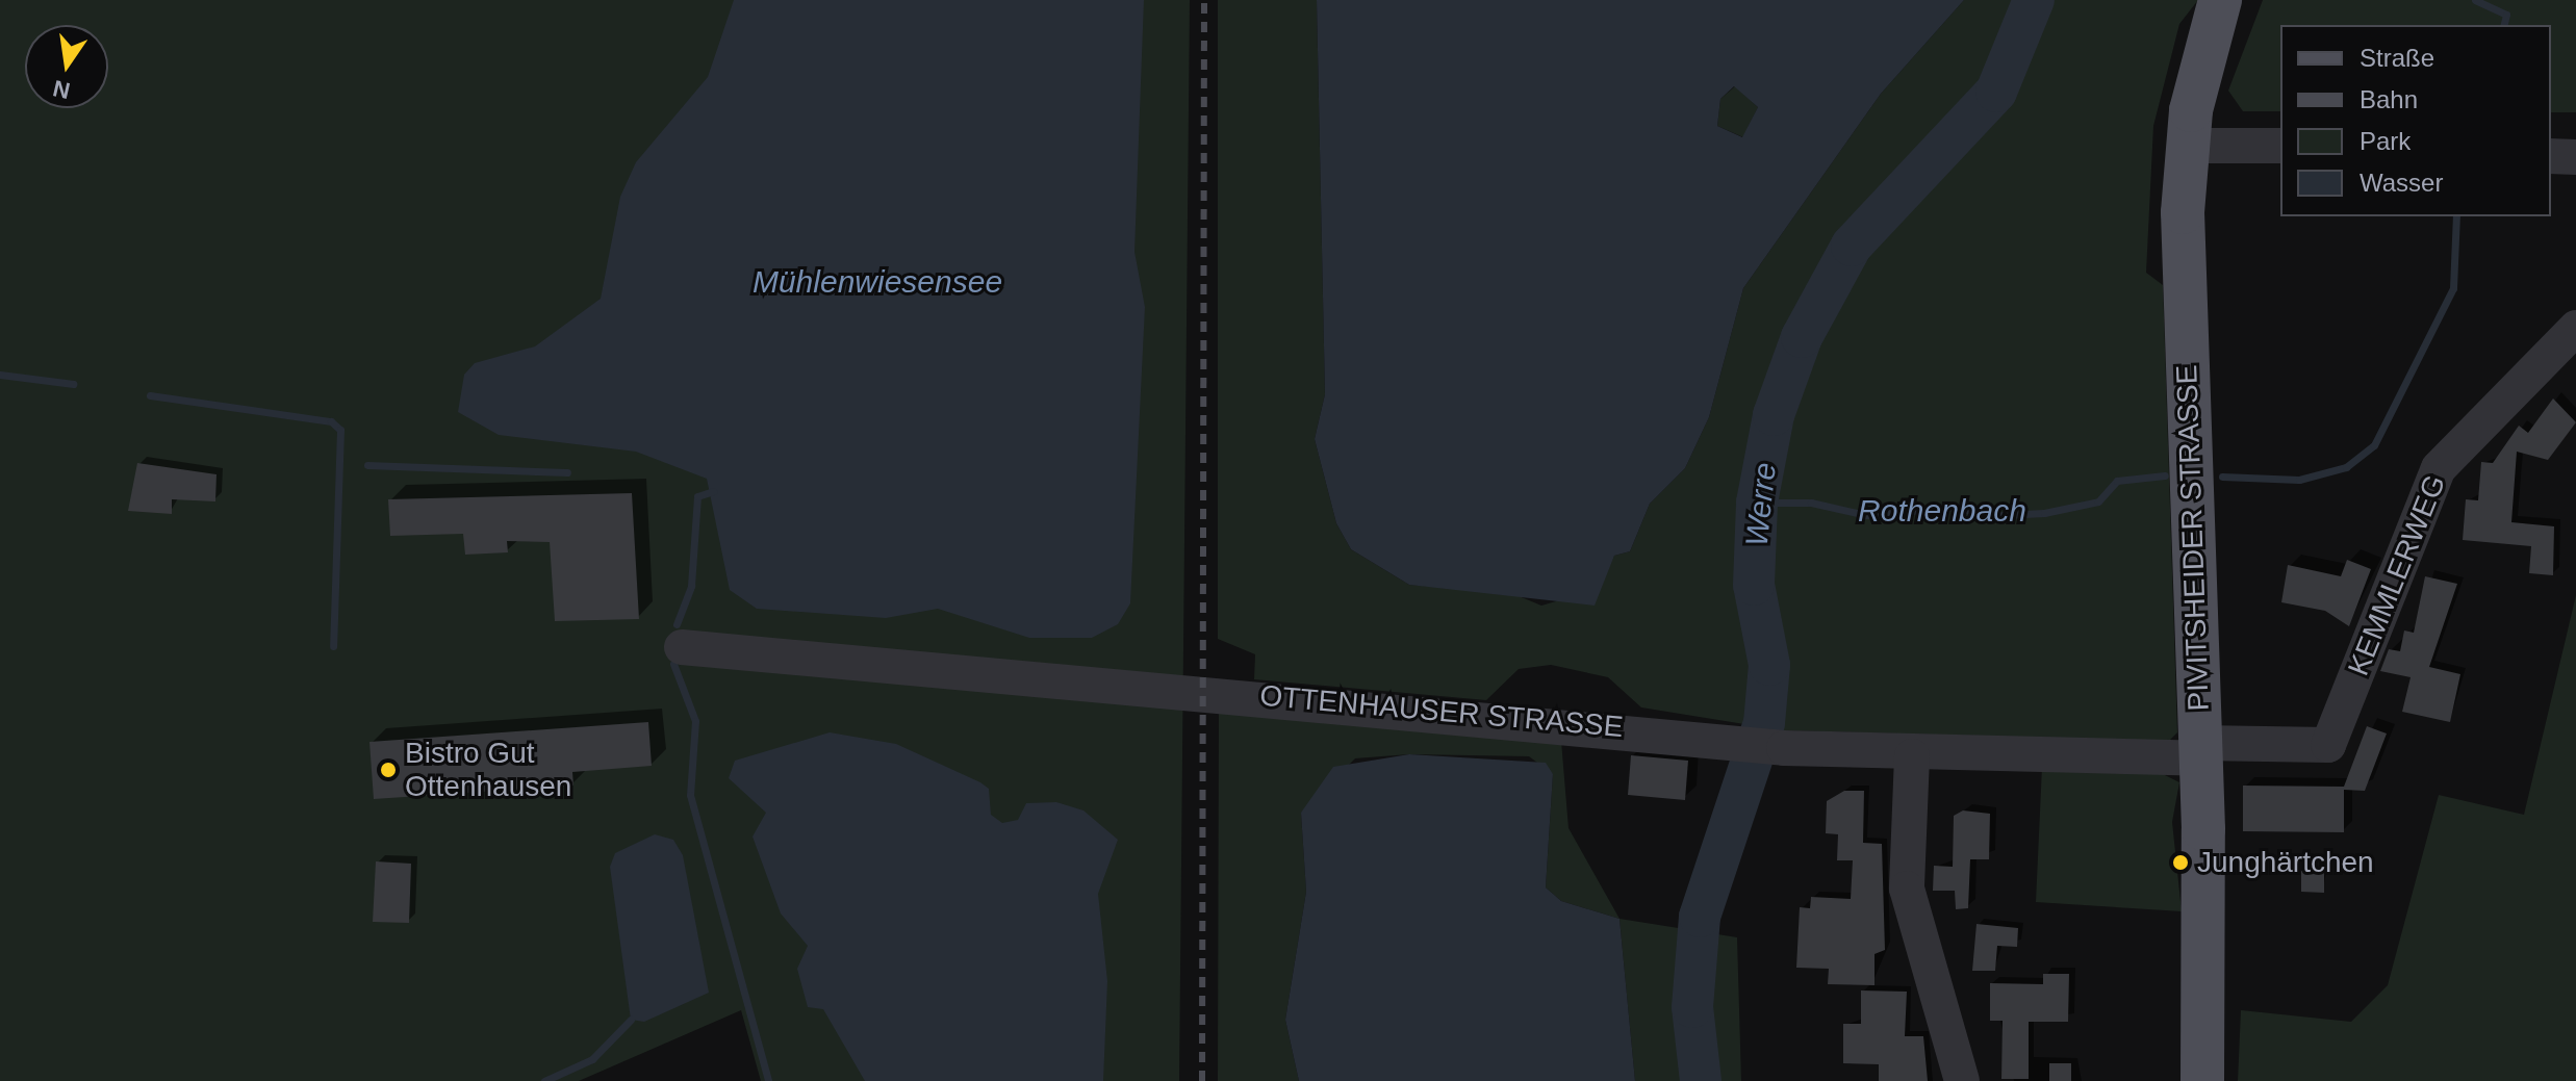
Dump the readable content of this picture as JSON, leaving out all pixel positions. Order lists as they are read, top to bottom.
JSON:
{
  "streets": {
    "main road": ["PIVITSHEIDER STRASSE"],
    "street": ["KEMMLERWEG", "OTTENHAUSER STRASSE"]
  },
  "crossings": [
    ["PIVITSHEIDER STRASSE", "KEMMLERWEG"],
    ["PIVITSHEIDER STRASSE", "OTTENHAUSER STRASSE"],
    ["KEMMLERWEG", "OTTENHAUSER STRASSE"]
  ],
  "water": ["Mühlenwiesensee", "Werre", "Rothenbach"],
  "places": ["Bistro Gut Ottenhausen", "Junghärtchen"],
  "legend": [
    "Straße",
    "Bahn",
    "Park",
    "Wasser"
  ],
  "north": "bottom"
}
